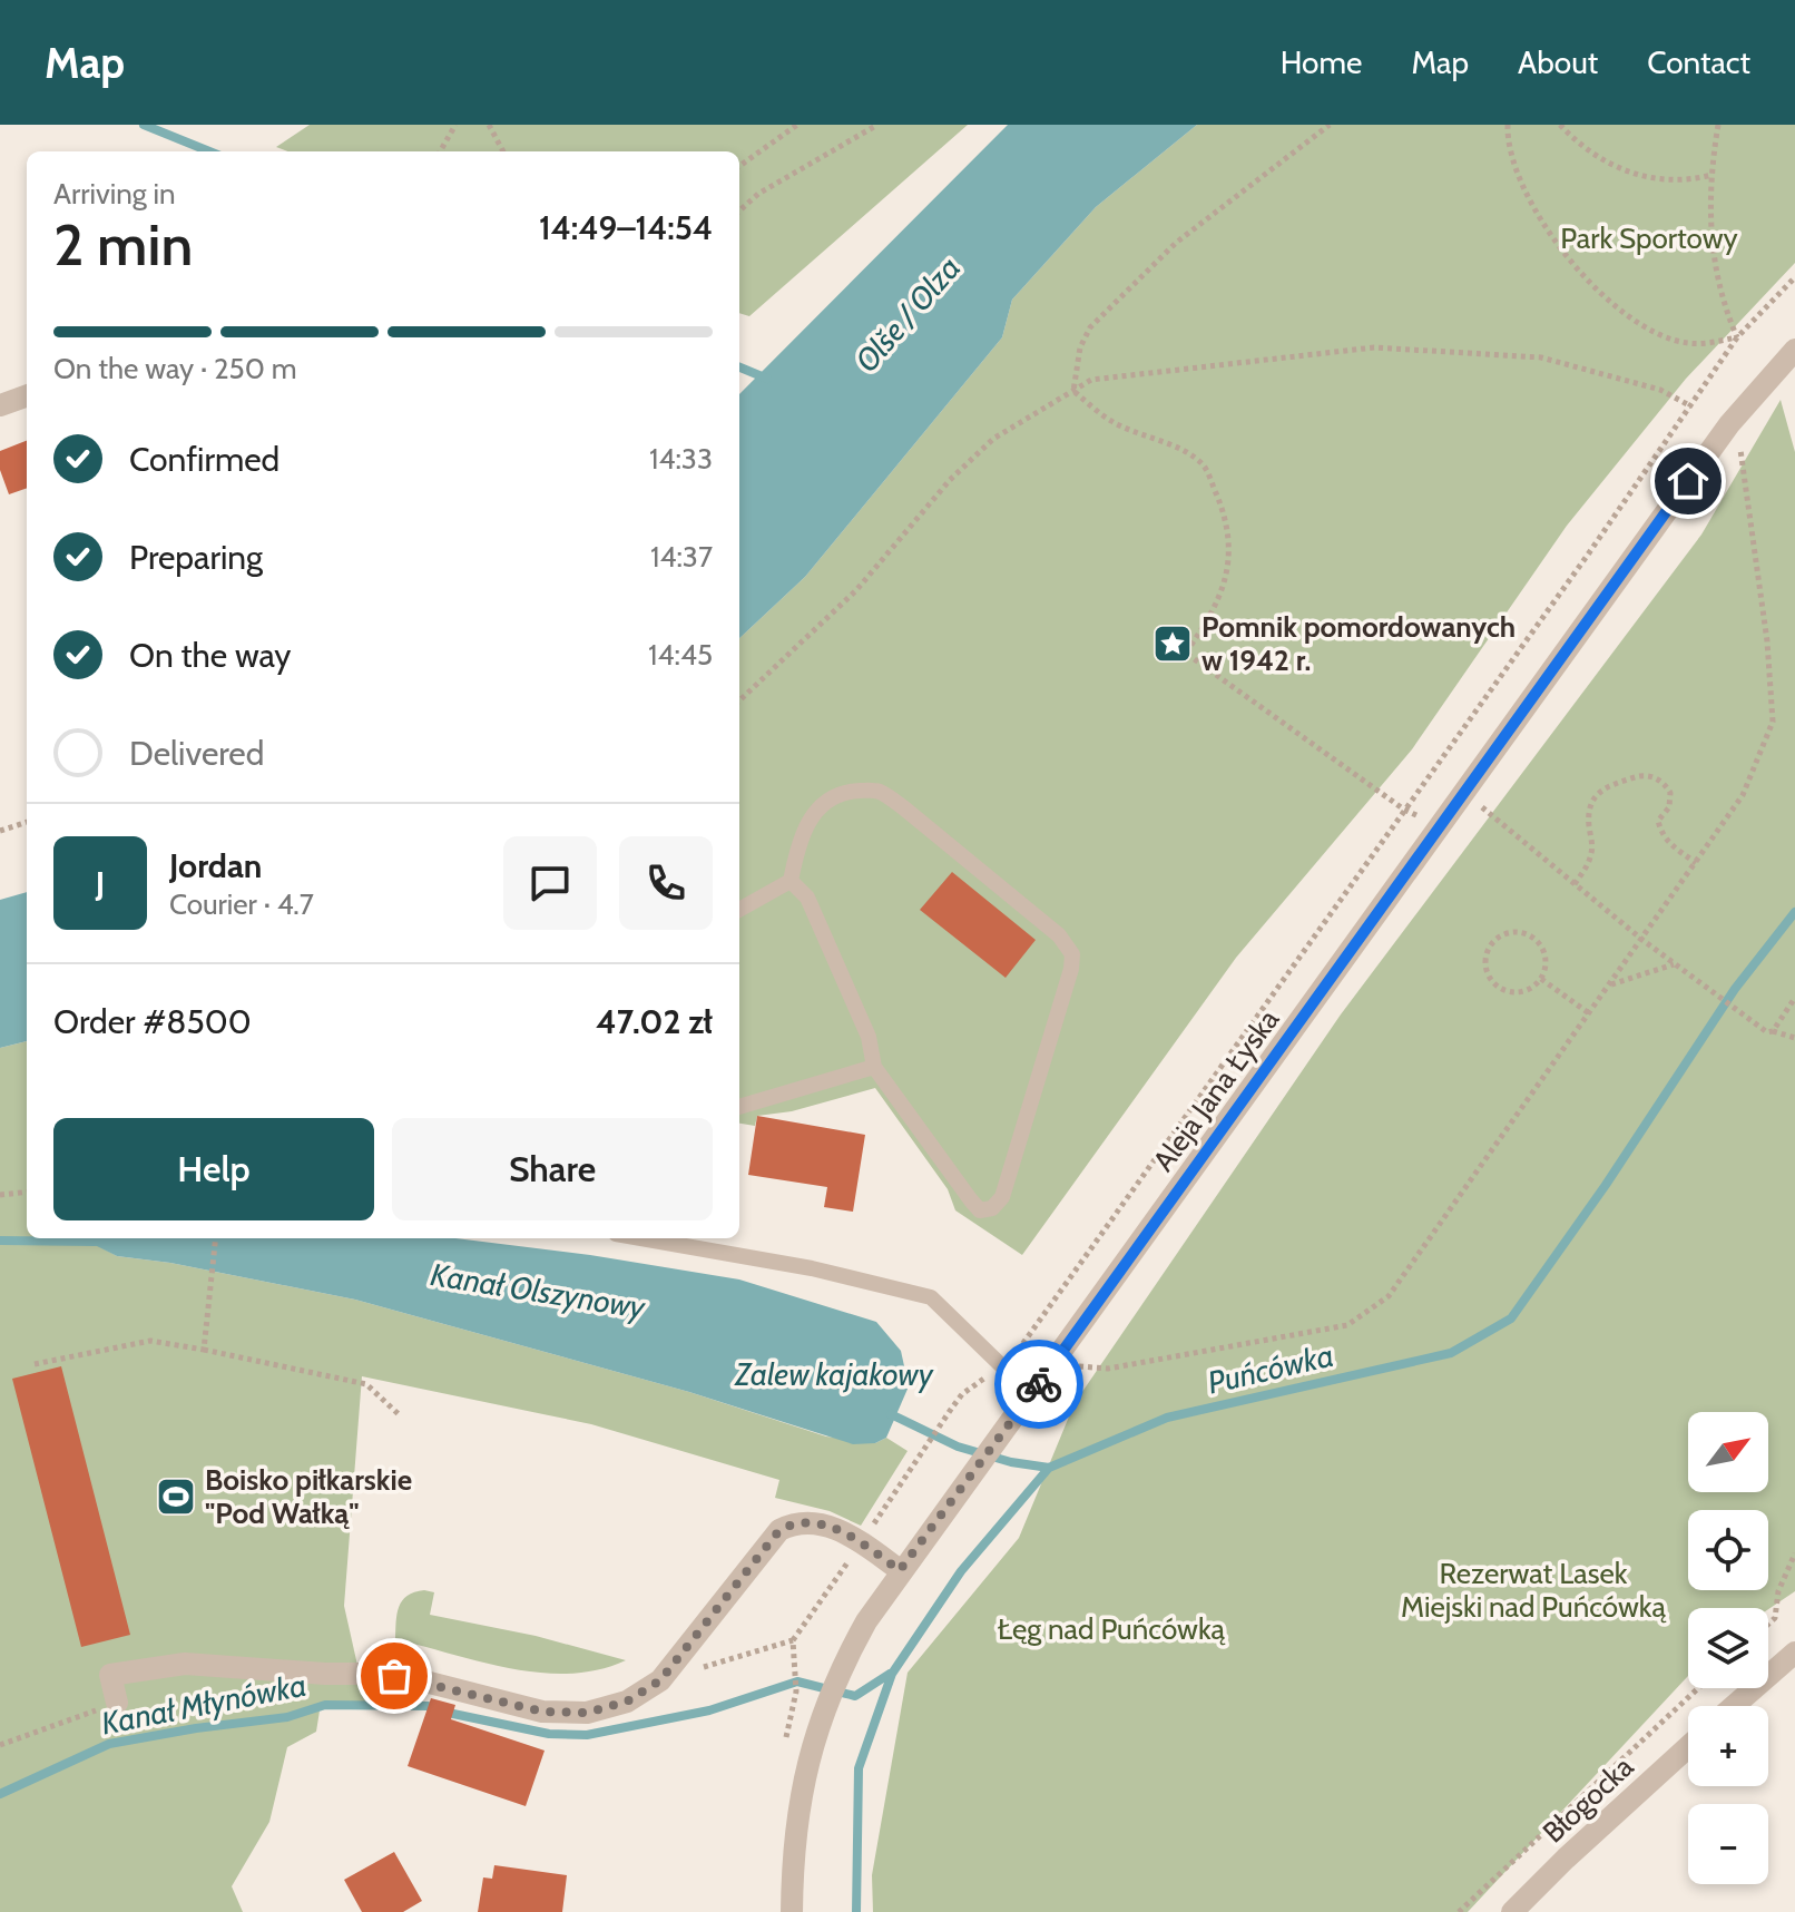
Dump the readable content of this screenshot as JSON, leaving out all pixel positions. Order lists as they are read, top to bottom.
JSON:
{
  "streets": {
    "street": ["Aleja Jana Łyska", "Błogocka"]
  },
  "water": [
    "Olše / Olza",
    "Kanał Olszynowy",
    "Puńcówka",
    "Zalew kajakowy",
    "Kanał Młynówka"
  ],
  "parks": ["Park Sportowy", "Rezerwat Lasek Miejski nad Puńcówką", "Łęg nad Puńcówką"],
  "places": {
    "place": ["Pomnik pomordowanych w 1942 r."],
    "sports": ["Boisko piłkarskie \"Pod Wałką\""]
  },
  "north": "top right",
  "page": {
    "header": "Map",
    "nav": [
      "Home",
      "Map",
      "About",
      "Contact"
    ],
    "heading": ["2 min", "Arriving in", "14:49–14:54"],
    "panel": [
      "Jordan",
      "Courier · 4.7",
      "Order #8500",
      "47.02 zł"
    ],
    "bar": "On the way · 250 m",
    "list": [
      ["Confirmed", "14:33"],
      ["Preparing", "14:37"],
      ["On the way", "14:45"],
      "Delivered"
    ],
    "round": "J",
    "buttons": ["Help", "Share"],
    "map_buttons": ["+", "−"]
  }
}
